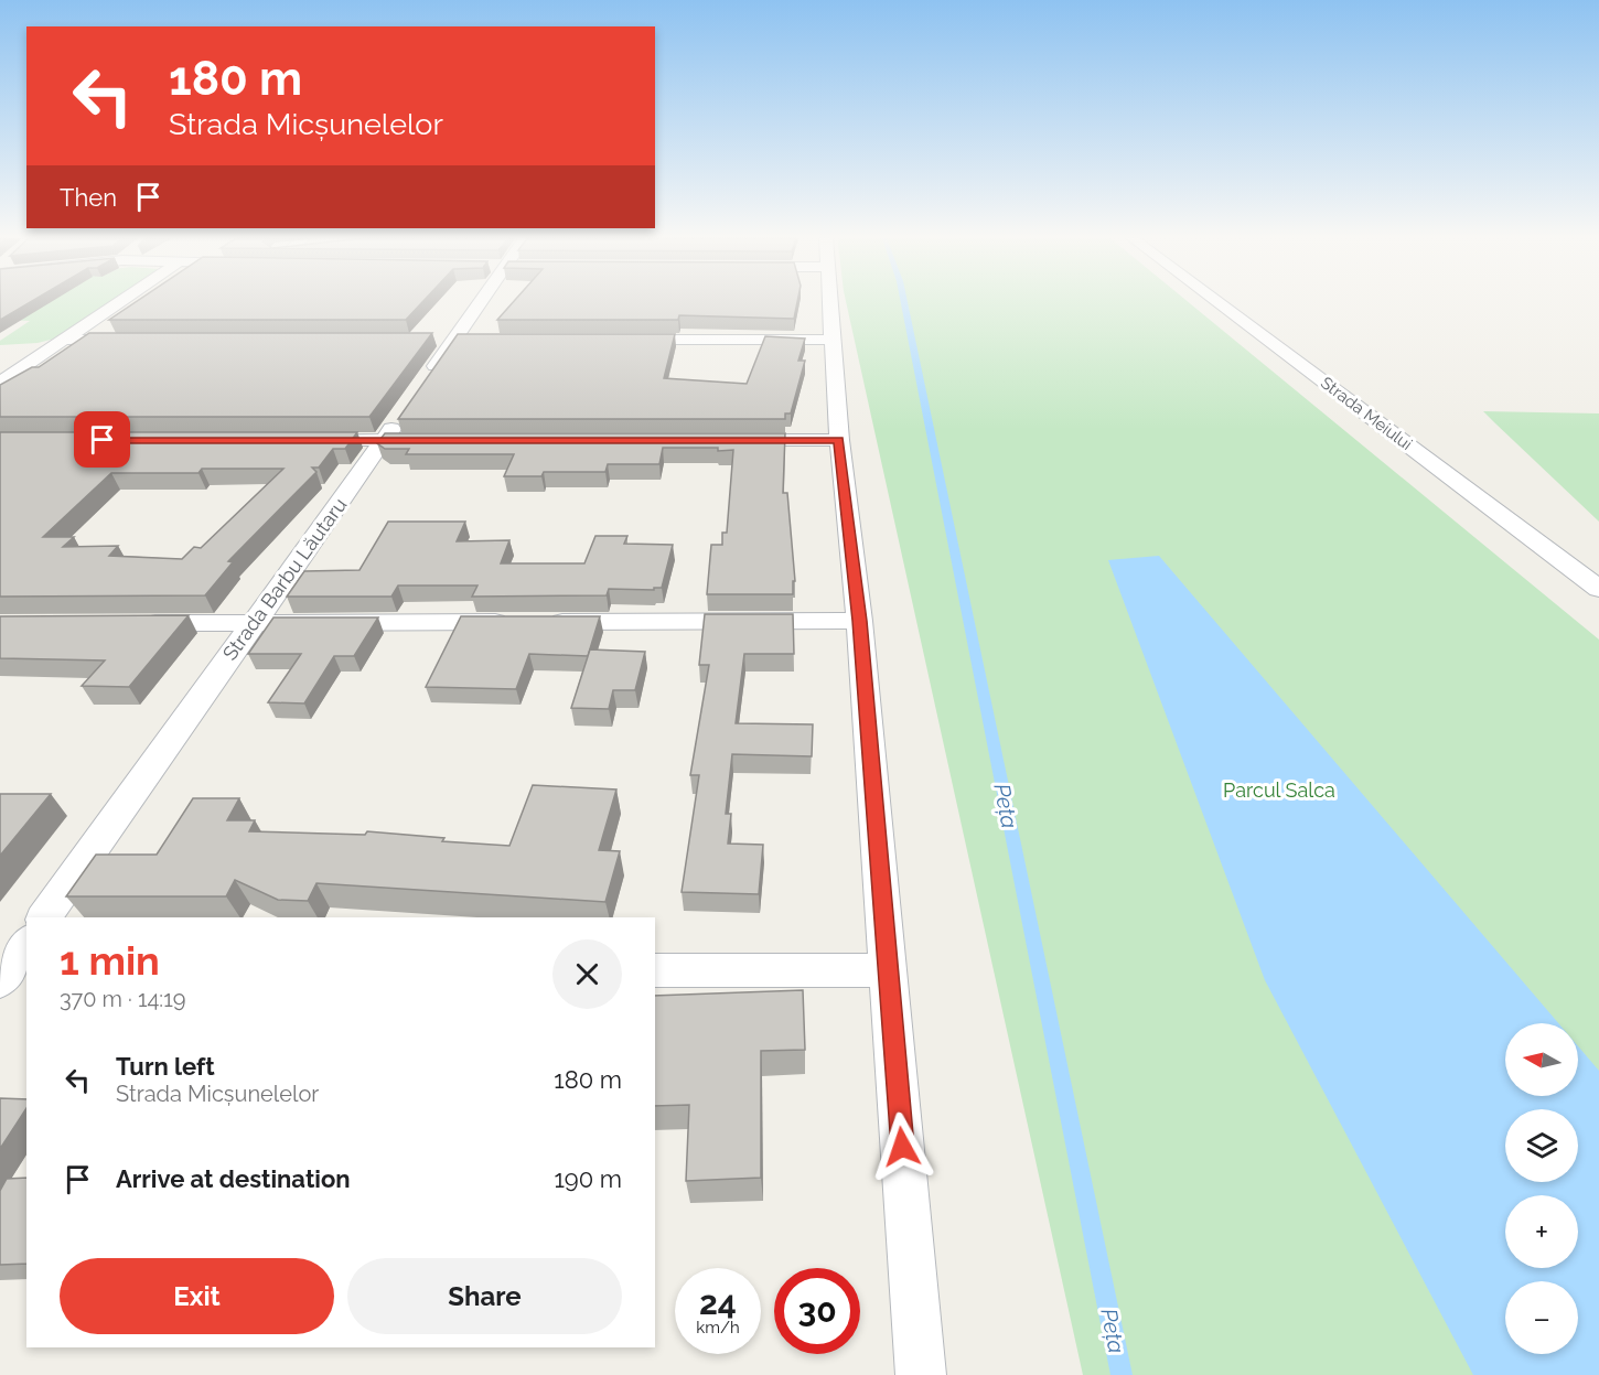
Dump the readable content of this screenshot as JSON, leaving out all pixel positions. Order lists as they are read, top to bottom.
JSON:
{
  "streets": {
    "street": ["Strada Meiului", "Strada Barbu Lăutaru"]
  },
  "water": ["Peța"],
  "parks": ["Parcul Salca"],
  "north": "left",
  "page": {
    "turn": ["180 m", "Strada Micșunelelor"],
    "then": "Then",
    "heading": ["1 min", "370 m · 14:19"],
    "map_buttons": ["+", "−"],
    "list": [
      {
        "name": "Turn left",
        "note": "Strada Micșunelelor",
        "value": "180 m"
      },
      {
        "name": "Arrive at destination",
        "value": "190 m"
      }
    ],
    "buttons": ["Exit", "Share"],
    "speed": "24 km/h",
    "limit": "30"
  }
}
